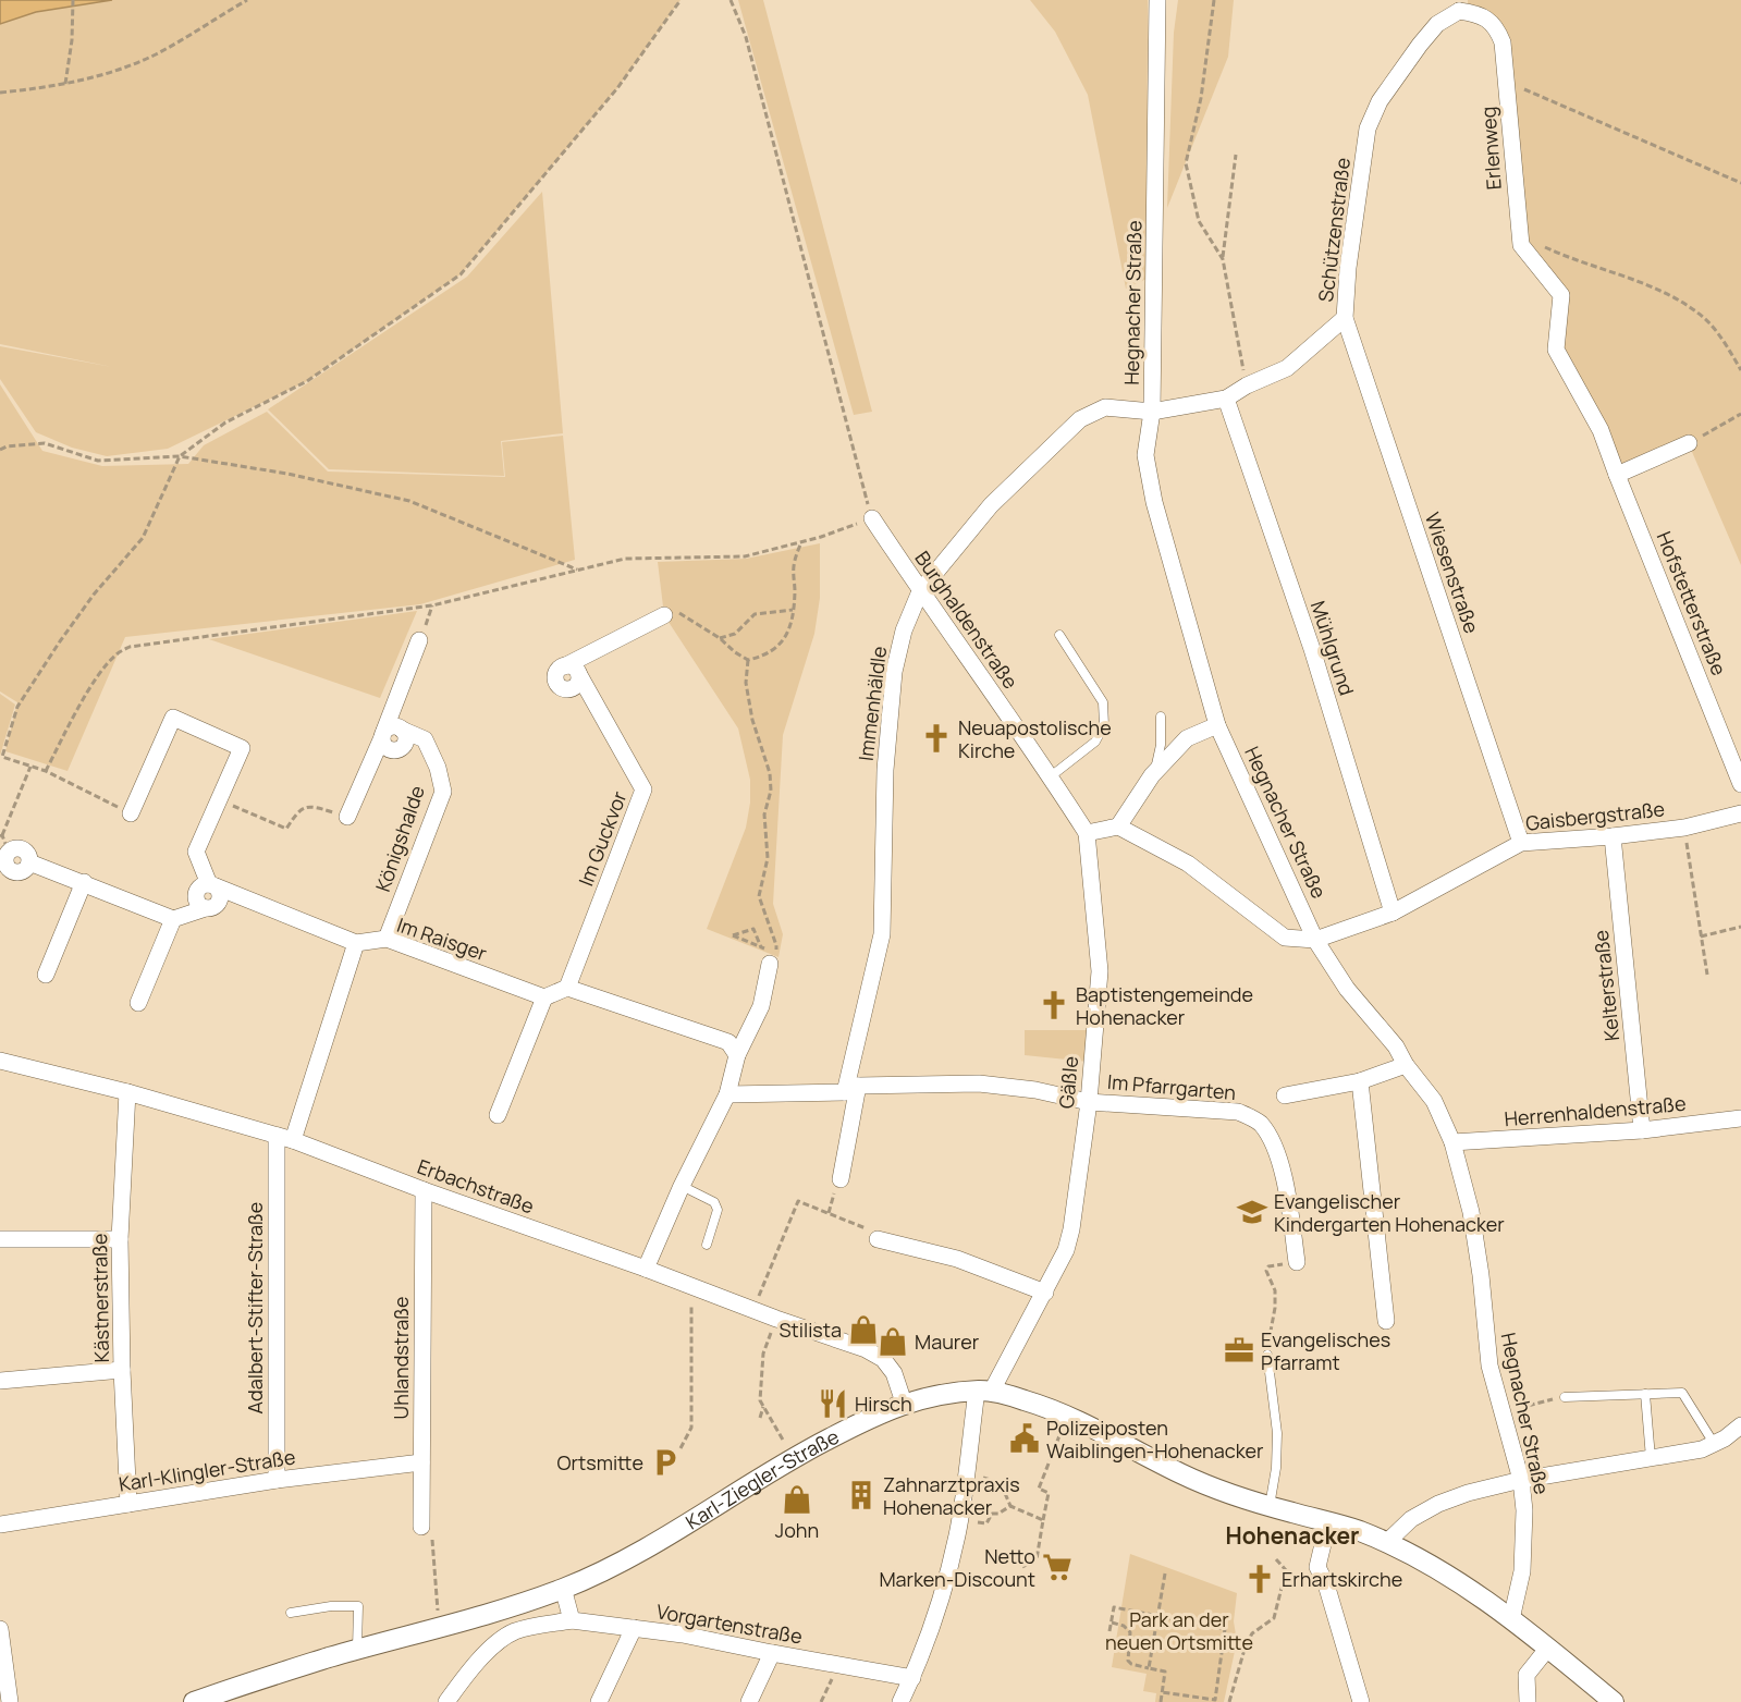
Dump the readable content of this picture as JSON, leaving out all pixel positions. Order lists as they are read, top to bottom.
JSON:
{
  "streets": {
    "street": [
      "Erlenweg",
      "Schützenstraße",
      "Hegnacher Straße",
      "Wiesenstraße",
      "Hofstetterstraße",
      "Burghaldenstraße",
      "Mühlgrund",
      "Immenhäldle",
      "Gaisbergstraße",
      "Königshalde",
      "Im Guckvor",
      "Im Raisger",
      "Kelterstraße",
      "Gäßle",
      "Im Pfarrgarten",
      "Herrenhaldenstraße",
      "Erbachstraße",
      "Kästnerstraße",
      "Adalbert-Stifter-Straße",
      "Uhlandstraße",
      "Karl-Klingler-Straße",
      "Karl-Ziegler-Straße",
      "Vorgartenstraße"
    ]
  },
  "crossings": [
    ["Erlenweg", "Schützenstraße"],
    ["Erlenweg", "Hofstetterstraße"],
    ["Schützenstraße", "Hegnacher Straße"],
    ["Schützenstraße", "Wiesenstraße"],
    ["Schützenstraße", "Mühlgrund"],
    ["Schützenstraße", "Immenhäldle"],
    ["Hegnacher Straße", "Immenhäldle"],
    ["Hegnacher Straße", "Gaisbergstraße"],
    ["Hegnacher Straße", "Herrenhaldenstraße"],
    ["Hegnacher Straße", "Karl-Ziegler-Straße"],
    ["Wiesenstraße", "Gaisbergstraße"],
    ["Burghaldenstraße", "Immenhäldle"],
    ["Burghaldenstraße", "Gäßle"],
    ["Mühlgrund", "Gaisbergstraße"],
    ["Gaisbergstraße", "Kelterstraße"],
    ["Königshalde", "Im Raisger"],
    ["Kelterstraße", "Herrenhaldenstraße"],
    ["Gäßle", "Im Pfarrgarten"],
    ["Gäßle", "Karl-Ziegler-Straße"],
    ["Erbachstraße", "Kästnerstraße"],
    ["Erbachstraße", "Adalbert-Stifter-Straße"],
    ["Erbachstraße", "Uhlandstraße"],
    ["Erbachstraße", "Karl-Ziegler-Straße"],
    ["Kästnerstraße", "Karl-Klingler-Straße"],
    ["Adalbert-Stifter-Straße", "Karl-Klingler-Straße"],
    ["Uhlandstraße", "Karl-Klingler-Straße"]
  ],
  "districts": ["Hohenacker"],
  "parks": ["Park an der neuen Ortsmitte"],
  "places": {
    "church": ["Neuapostolische Kirche", "Baptistengemeinde Hohenacker", "Erhartskirche"],
    "school or university": ["Evangelischer Kindergarten Hohenacker"],
    "shop": ["Stilista", "Maurer", "John"],
    "office": ["Evangelisches Pfarramt"],
    "restaurant": ["Hirsch"],
    "public building": ["Polizeiposten Waiblingen-Hohenacker"],
    "parking": ["Ortsmitte"],
    "building": ["Zahnarztpraxis Hohenacker"],
    "supermarket": ["Netto Marken-Discount"]
  }
}
